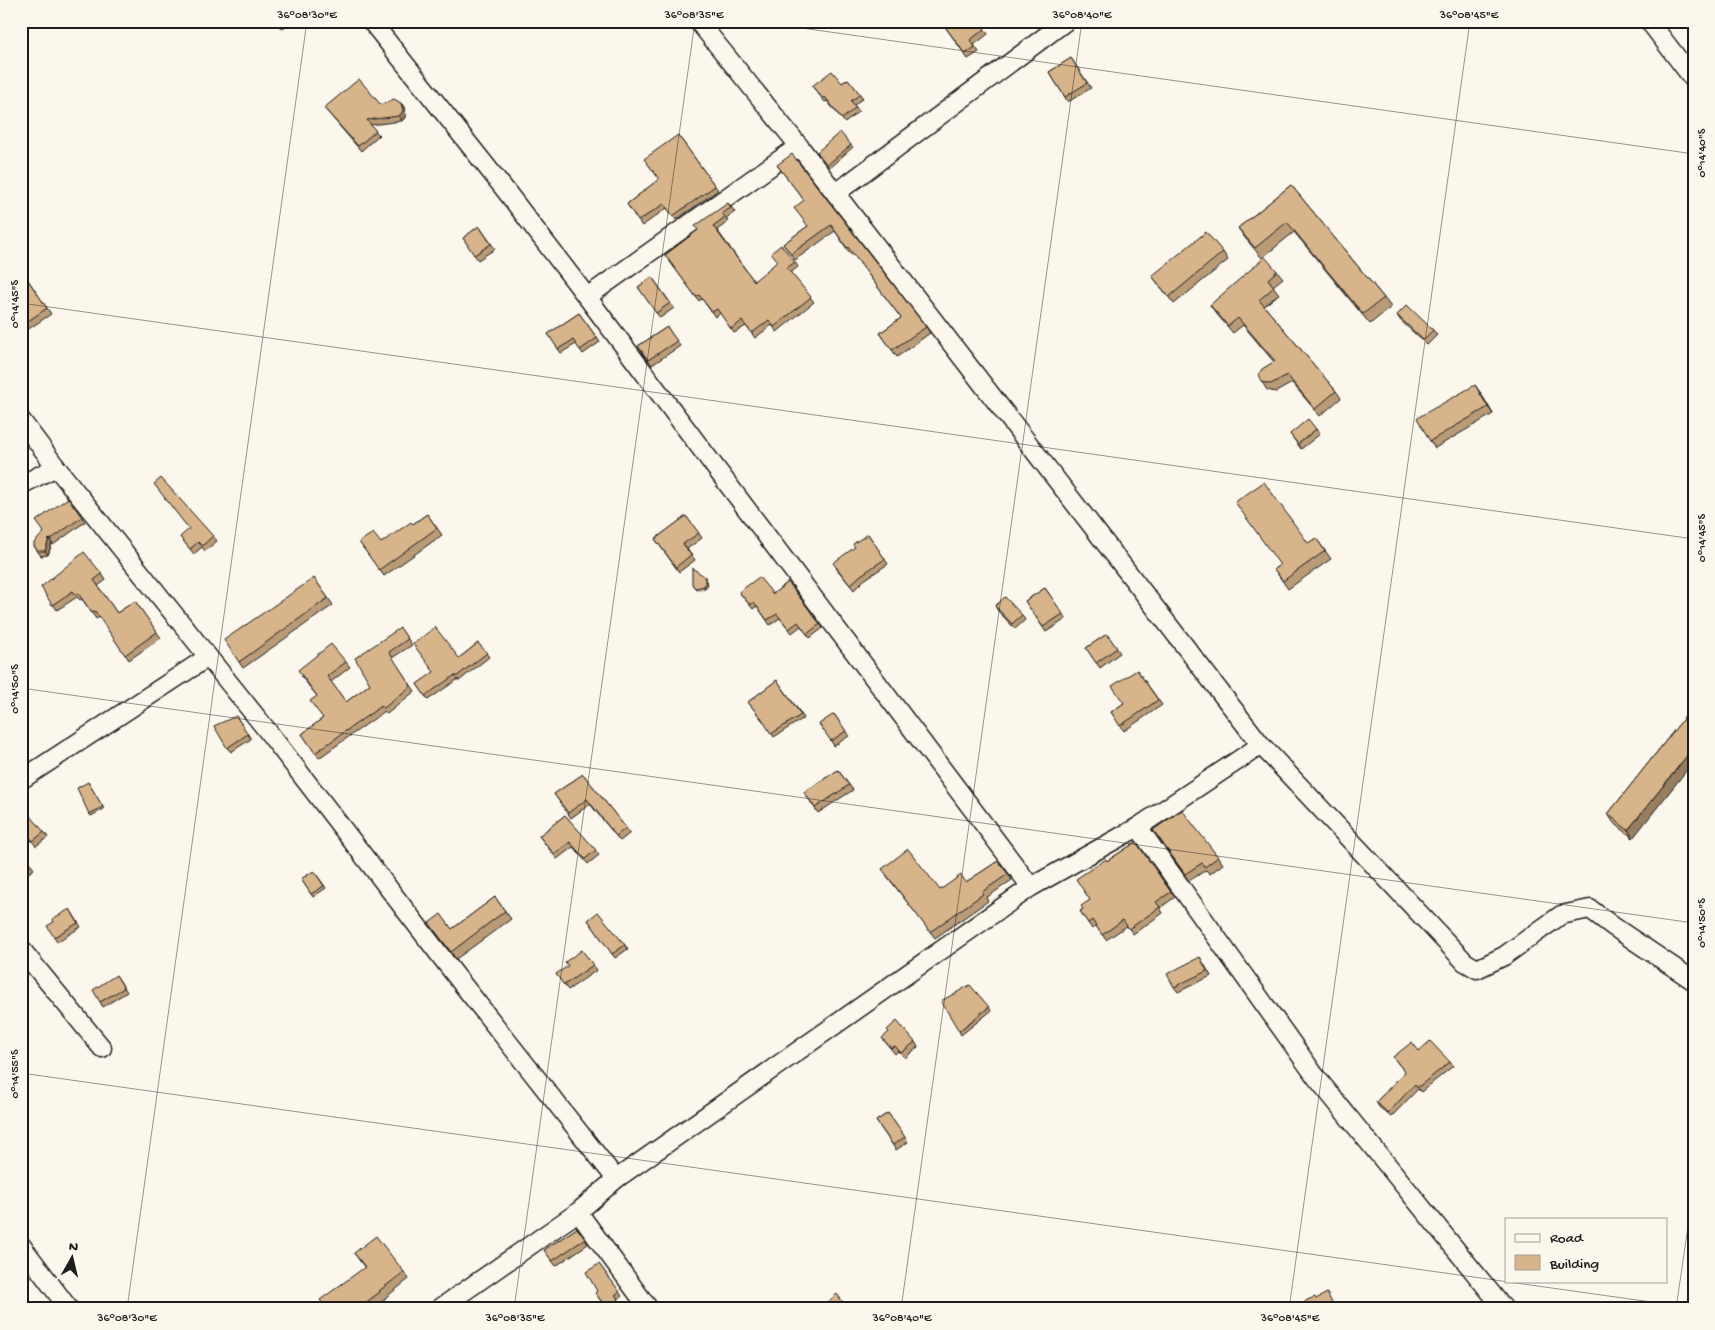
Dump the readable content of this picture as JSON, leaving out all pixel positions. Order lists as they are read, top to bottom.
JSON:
{
  "legend": ["Road", "Building"],
  "north": "top",
  "coordinates": [
    "36°08'30\"E",
    "36°08'35\"E",
    "36°08'40\"E",
    "36°08'45\"E",
    "0°14'40\"S",
    "0°14'45\"S",
    "0°14'50\"S",
    "0°14'55\"S"
  ]
}
